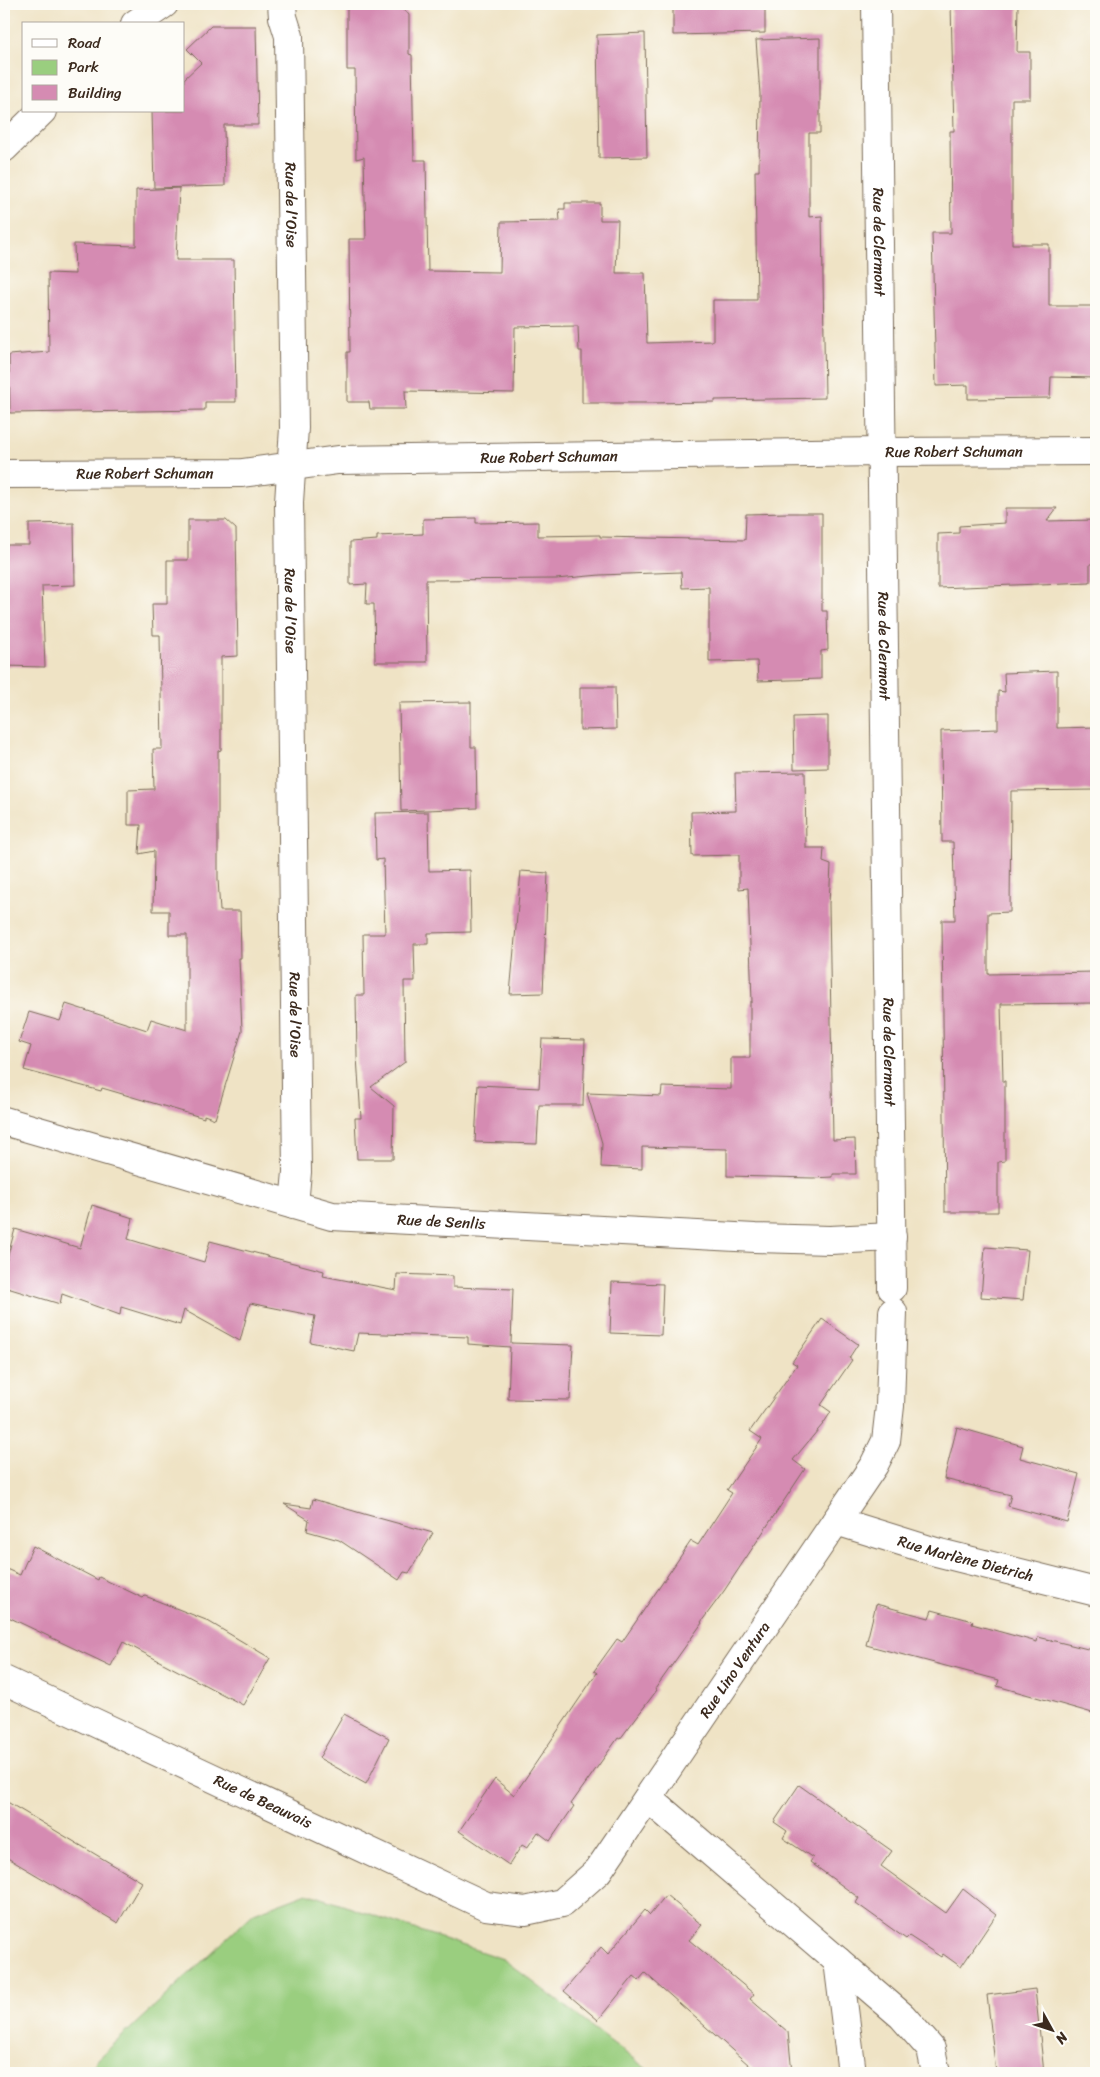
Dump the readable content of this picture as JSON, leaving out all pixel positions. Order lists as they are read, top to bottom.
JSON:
{
  "streets": {
    "street": [
      "Rue de l'Oise",
      "Rue de Clermont",
      "Rue Robert Schuman",
      "Rue de Senlis",
      "Rue Marlène Dietrich",
      "Rue Lino Ventura",
      "Rue de Beauvais"
    ]
  },
  "crossings": [
    ["Rue de l'Oise", "Rue Robert Schuman"],
    ["Rue de l'Oise", "Rue de Senlis"],
    ["Rue de Clermont", "Rue Robert Schuman"],
    ["Rue de Clermont", "Rue de Senlis"],
    ["Rue de Clermont", "Rue Lino Ventura"],
    ["Rue Marlène Dietrich", "Rue Lino Ventura"],
    ["Rue Lino Ventura", "Rue de Beauvais"]
  ],
  "legend": ["Road", "Park", "Building"],
  "north": "bottom right"
}
